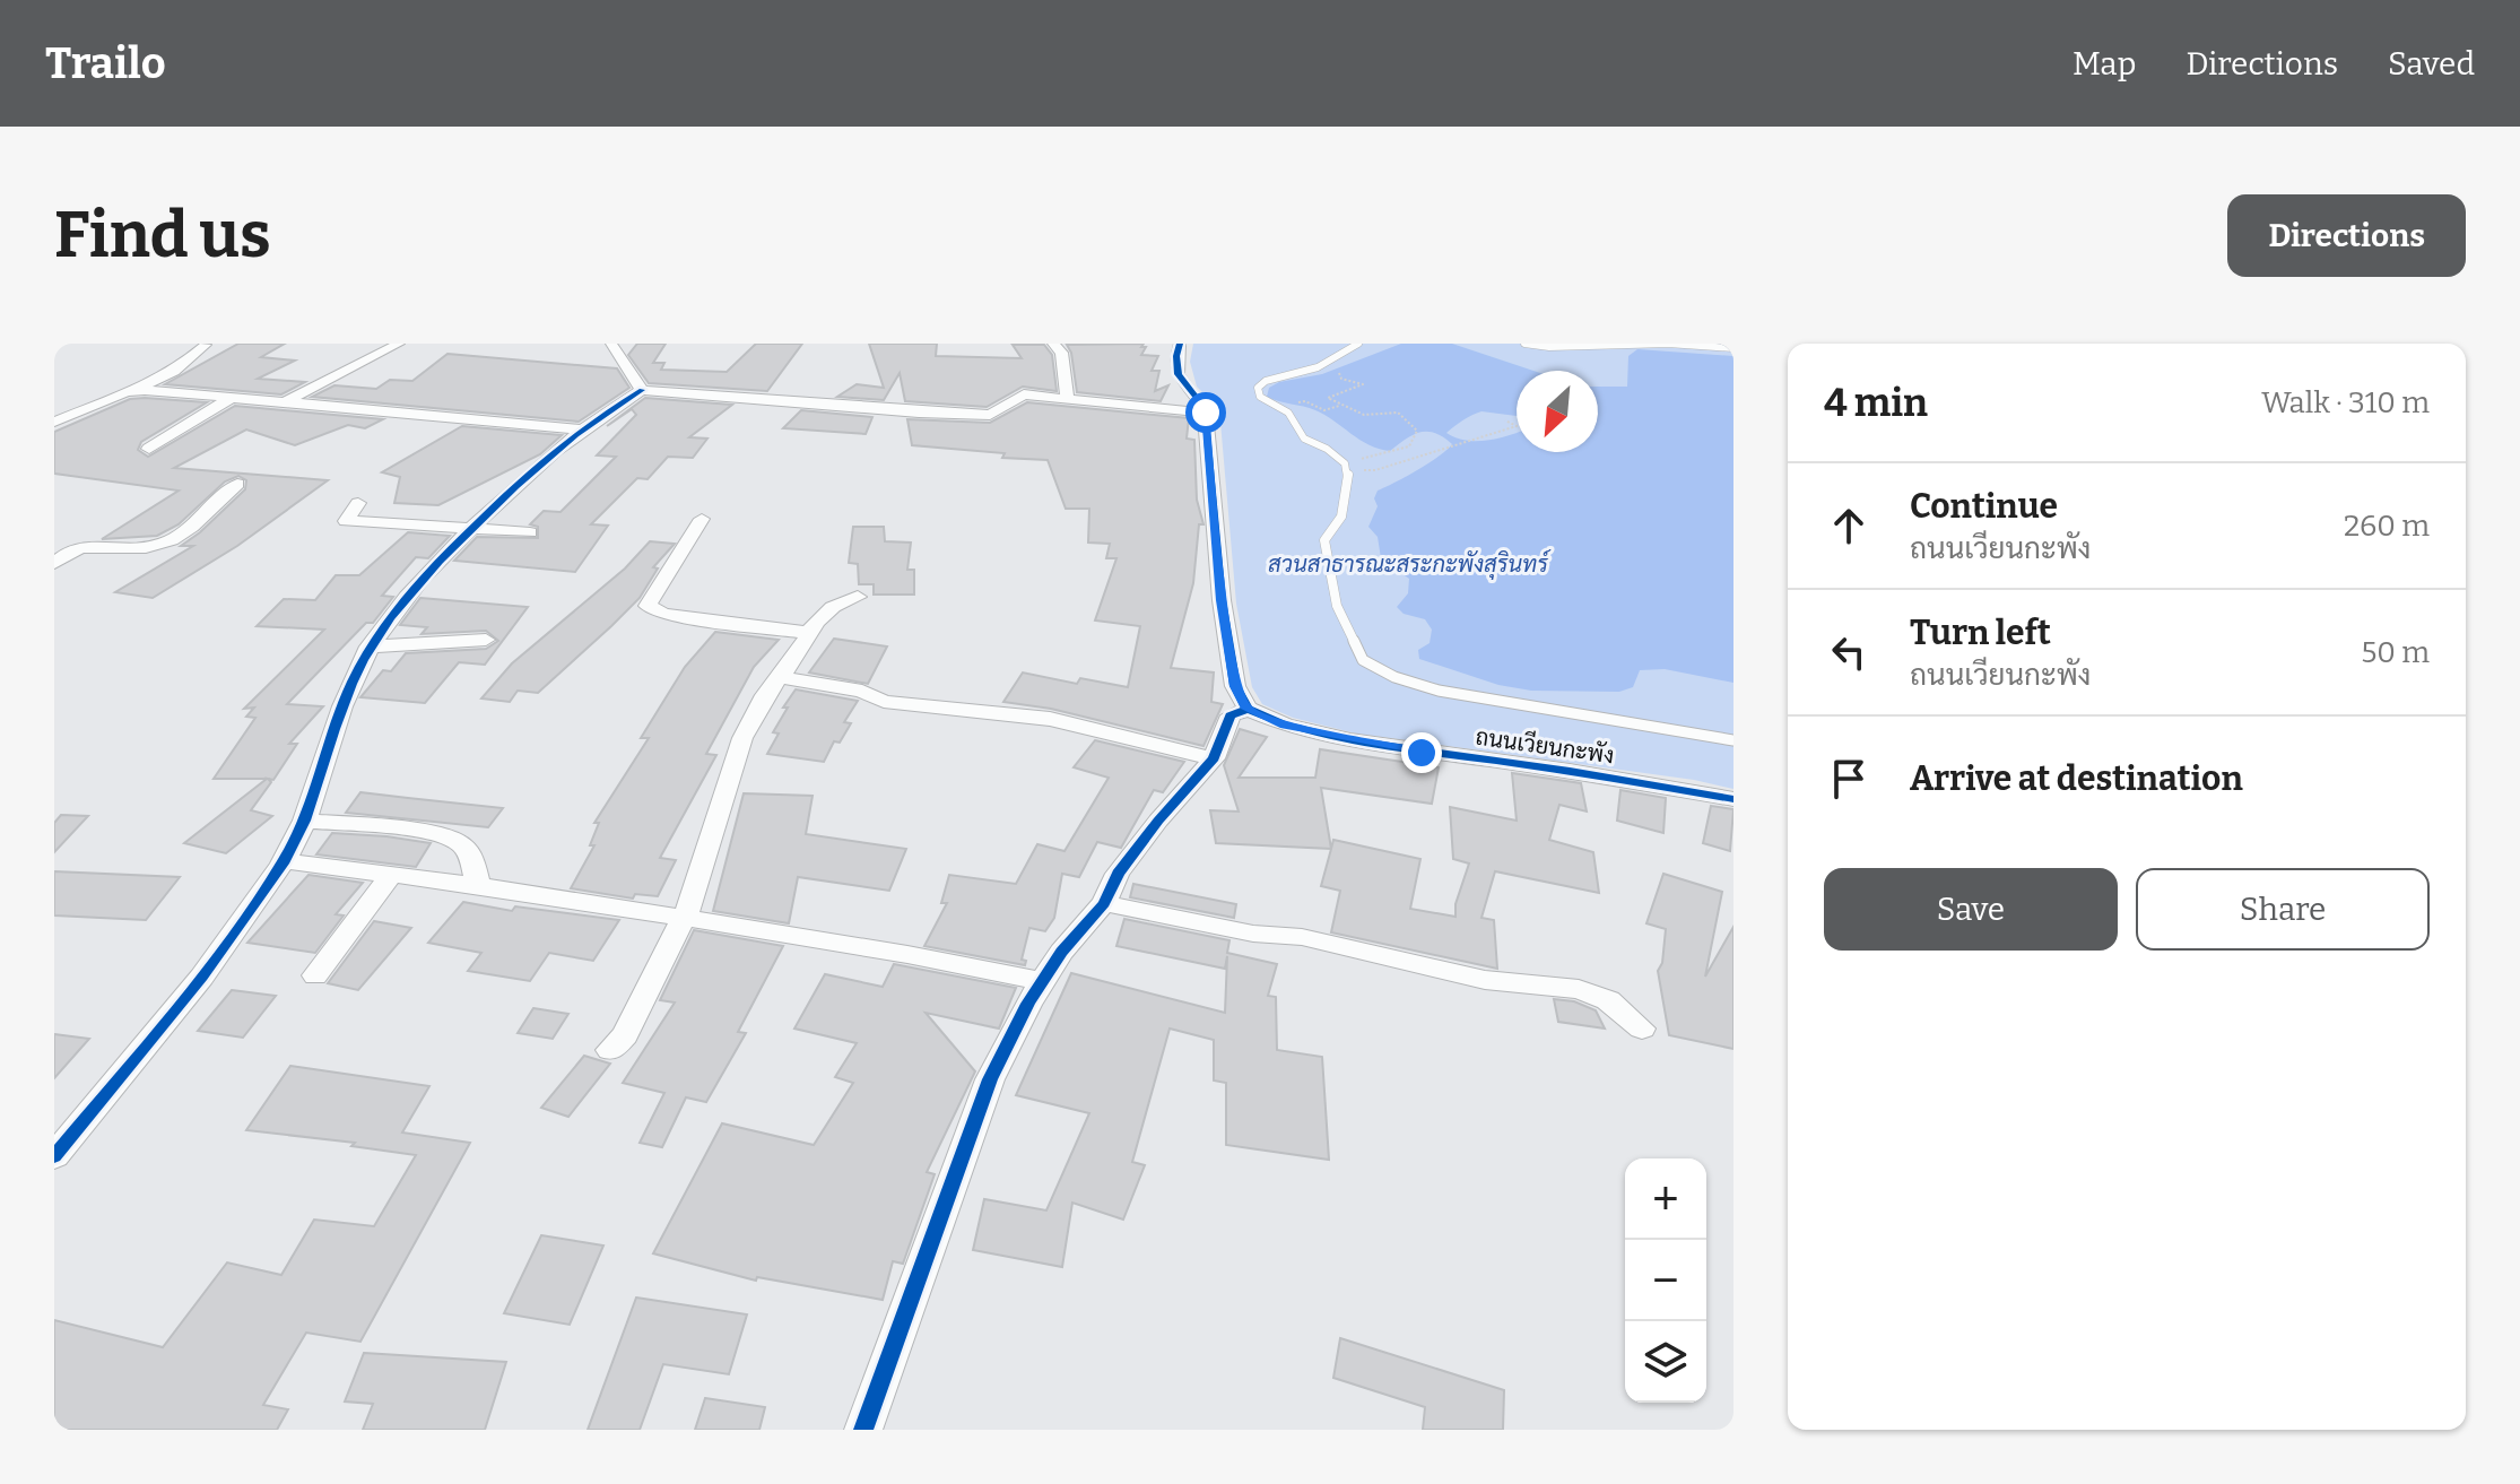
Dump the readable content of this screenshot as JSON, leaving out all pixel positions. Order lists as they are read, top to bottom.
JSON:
{
  "streets": {
    "street": ["ถนนเวียนกะพัง"]
  },
  "parks": ["สวนสาธารณะสระกะพังสุรินทร์"],
  "north": "bottom left",
  "page": {
    "header": "Trailo",
    "nav": ["Map", "Directions", "Saved"],
    "buttons": [
      "Directions",
      ["Save", "Share"]
    ],
    "title": "Find us",
    "heading": ["4 min", "Walk · 310 m"],
    "list": [
      ["Continue", "ถนนเวียนกะพัง", "260 m"],
      ["Turn left", "ถนนเวียนกะพัง", "50 m"],
      "Arrive at destination"
    ],
    "map_buttons": ["+", "−"]
  }
}
